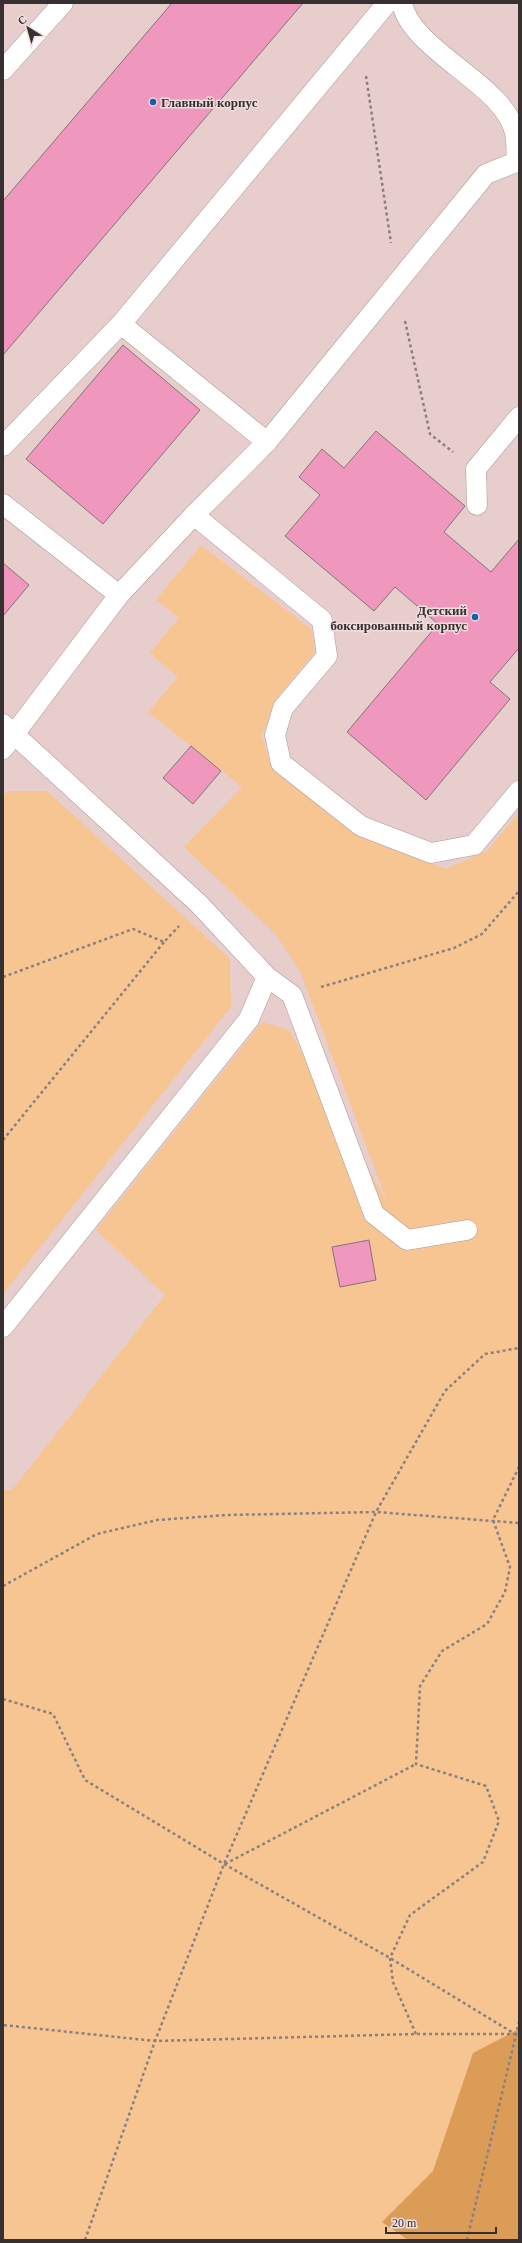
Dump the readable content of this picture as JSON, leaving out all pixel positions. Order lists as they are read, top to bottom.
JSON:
{
  "places": ["Главный корпус", "Детский боксированный корпус"],
  "scale_bar": "20 m",
  "north": "top left"
}
